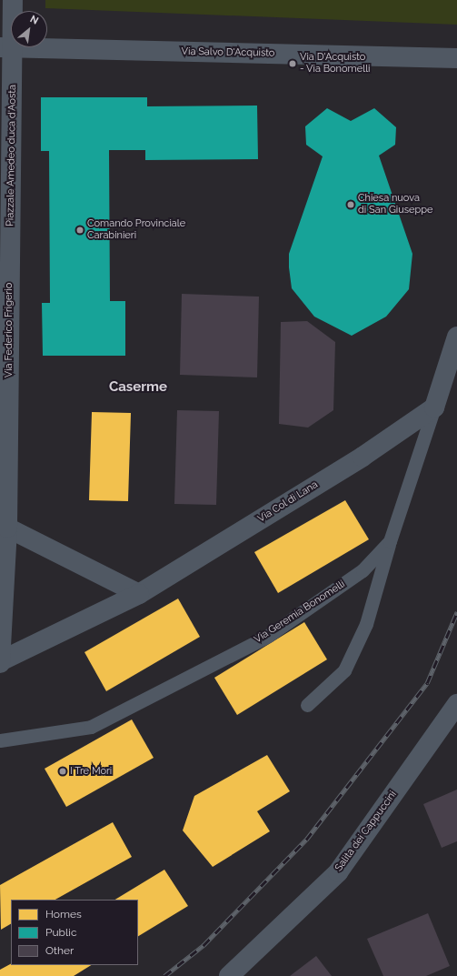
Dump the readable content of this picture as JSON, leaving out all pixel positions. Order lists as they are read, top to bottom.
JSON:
{
  "streets": {
    "street": [
      "Via Salvo D'Acquisto",
      "Piazzale Amedeo duca d'Aosta",
      "Via Federico Frigerio",
      "Via Col di Lana",
      "Via Geremia Bonomelli",
      "Salita dei Cappuccini"
    ]
  },
  "crossings": [
    ["Via Salvo D'Acquisto", "Piazzale Amedeo duca d'Aosta"],
    ["Piazzale Amedeo duca d'Aosta", "Via Federico Frigerio"],
    ["Via Federico Frigerio", "Via Col di Lana"],
    ["Via Col di Lana", "Via Geremia Bonomelli"]
  ],
  "districts": ["Caserme"],
  "places": [
    "Via D'Acquisto - Via Bonomelli",
    "Chiesa nuova di San Giuseppe",
    "Comando Provinciale Carabinieri",
    "I Tre Mori"
  ],
  "legend": ["Homes", "Public", "Other"],
  "north": "top right"
}
